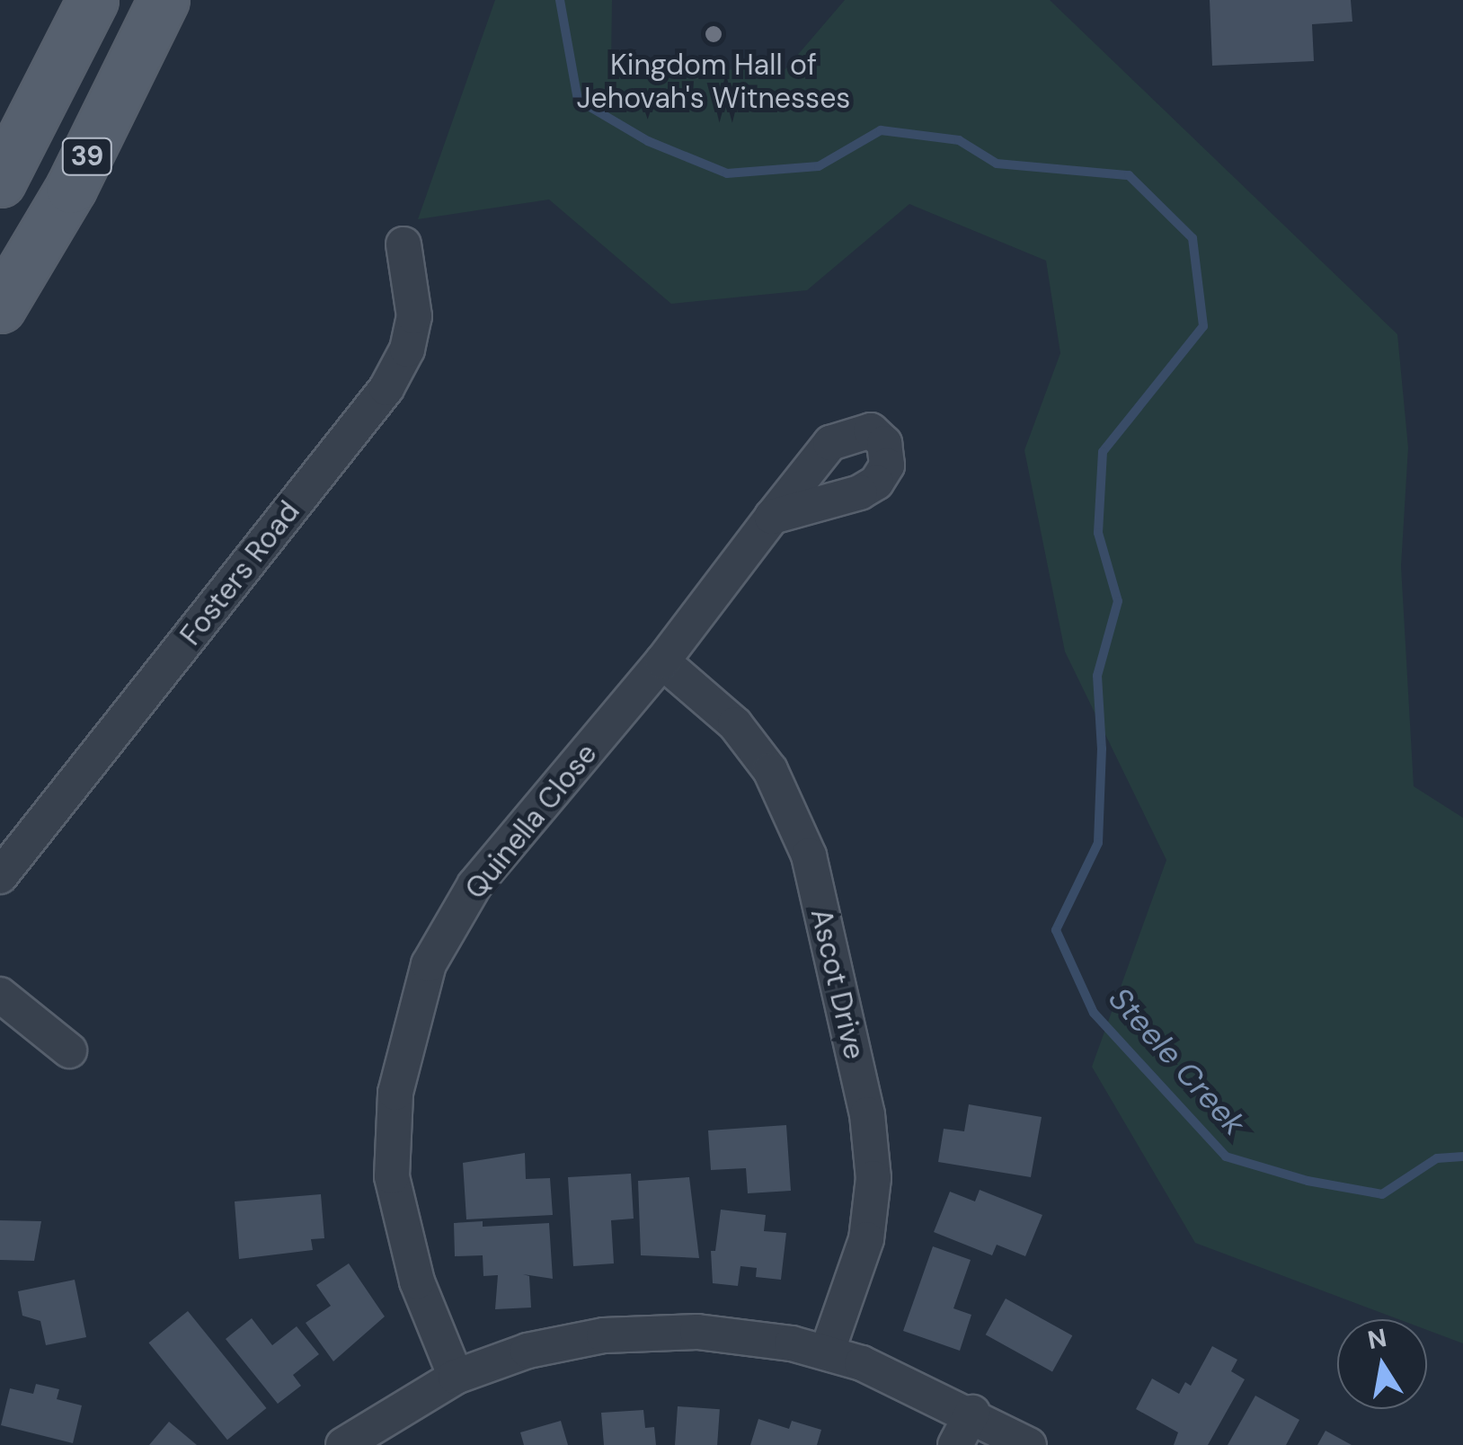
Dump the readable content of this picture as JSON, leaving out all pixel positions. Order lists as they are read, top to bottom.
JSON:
{
  "streets": {
    "main road": ["39"],
    "street": ["Fosters Road", "Quinella Close", "Ascot Drive"]
  },
  "crossings": [
    ["Quinella Close", "Ascot Drive"]
  ],
  "water": ["Steele Creek"],
  "places": ["Kingdom Hall of Jehovah's Witnesses"],
  "north": "top"
}
